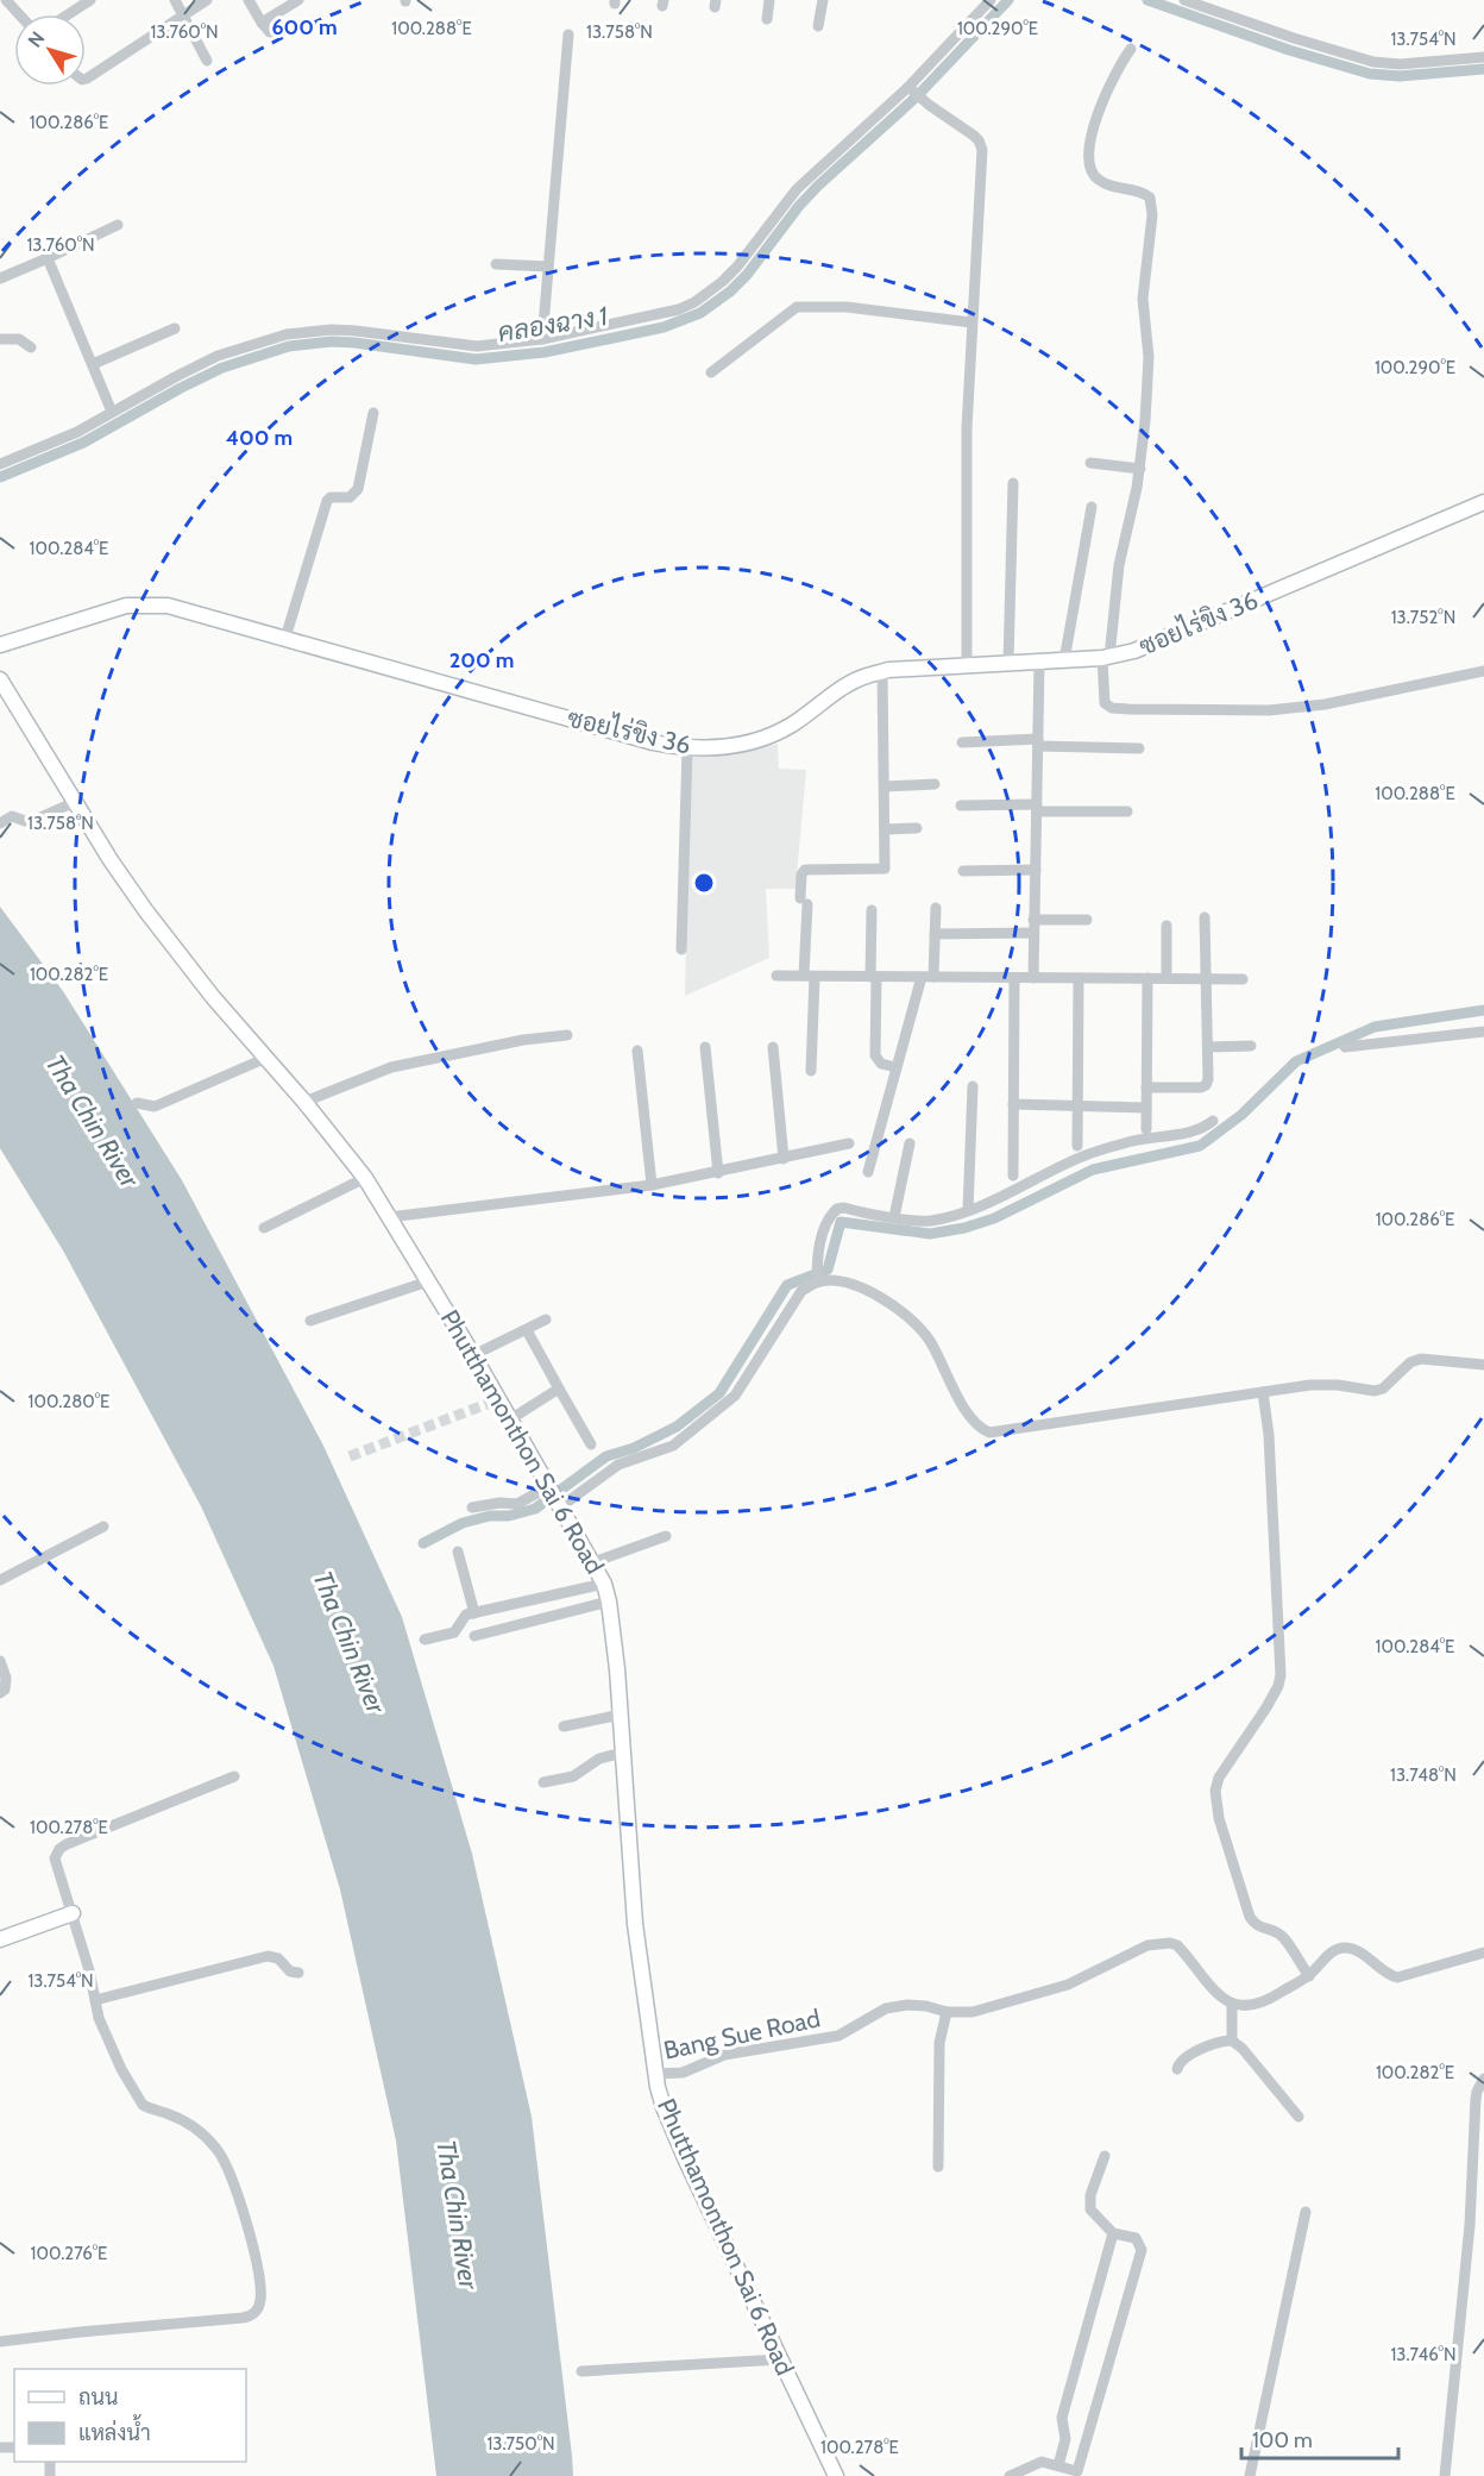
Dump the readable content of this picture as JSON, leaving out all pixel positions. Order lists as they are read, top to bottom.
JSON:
{
  "streets": {
    "main road": ["ซอยไร่ขิง 36", "Phutthamonthon Sai 6 Road"],
    "street": ["Bang Sue Road"]
  },
  "crossings": [
    ["Phutthamonthon Sai 6 Road", "Bang Sue Road"]
  ],
  "water": ["คลองฉาง 1", "Tha Chin River"],
  "legend": ["ถนน", "แหล่งน้ำ"],
  "scale_bar": "100 m",
  "north": "top left",
  "coordinates": [
    "100.288°E",
    "100.290°E",
    "13.760°N",
    "13.758°N",
    "13.754°N",
    "100.286°E",
    "100.284°E",
    "13.752°N",
    "100.282°E",
    "100.280°E",
    "13.748°N",
    "100.278°E",
    "100.276°E",
    "13.746°N",
    "13.750°N"
  ],
  "rings": ["600 m", "400 m", "200 m"]
}
